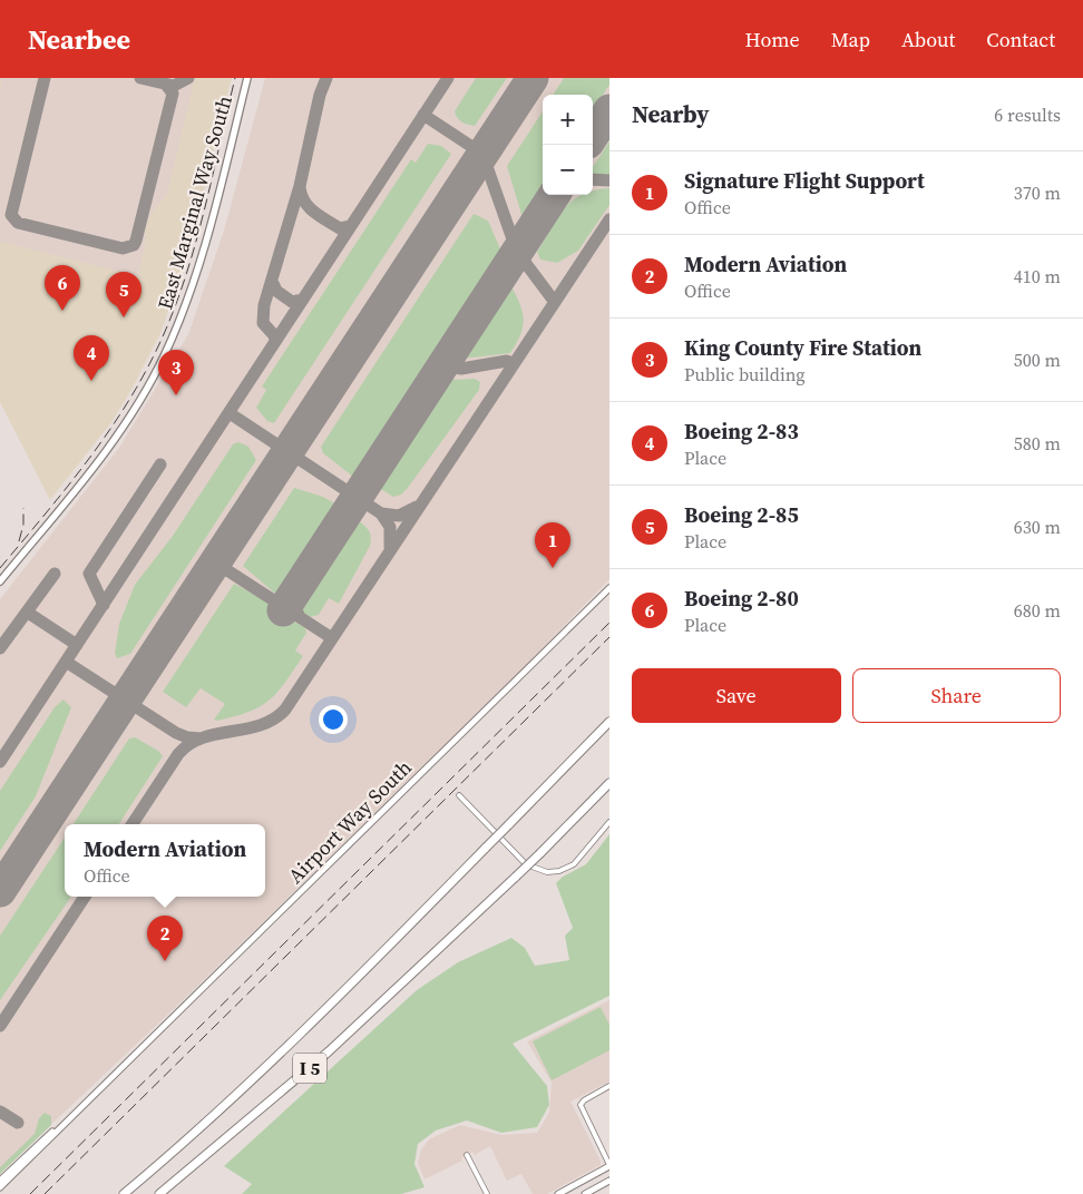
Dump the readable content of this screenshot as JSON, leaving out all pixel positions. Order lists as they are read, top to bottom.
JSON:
{
  "streets": {
    "highway": ["I 5"],
    "main road": ["East Marginal Way South", "Airport Way South"]
  },
  "page": {
    "header": "Nearbee",
    "nav": [
      "Home",
      "Map",
      "About",
      "Contact"
    ],
    "heading": ["Nearby", "6 results"],
    "map_buttons": ["+", "−"],
    "list": [
      {
        "mark": "1",
        "name": "Signature Flight Support",
        "note": "Office",
        "value": "370 m"
      },
      {
        "mark": "2",
        "name": "Modern Aviation",
        "note": "Office",
        "value": "410 m"
      },
      {
        "mark": "3",
        "name": "King County Fire Station",
        "note": "Public building",
        "value": "500 m"
      },
      {
        "mark": "4",
        "name": "Boeing 2-83",
        "note": "Place",
        "value": "580 m"
      },
      {
        "mark": "5",
        "name": "Boeing 2-85",
        "note": "Place",
        "value": "630 m"
      },
      {
        "mark": "6",
        "name": "Boeing 2-80",
        "note": "Place",
        "value": "680 m"
      }
    ],
    "pins": [
      "6",
      "5",
      "4",
      "3",
      "1",
      "2"
    ],
    "buttons": ["Save", "Share"],
    "popup": ["Modern Aviation", "Office"]
  }
}
